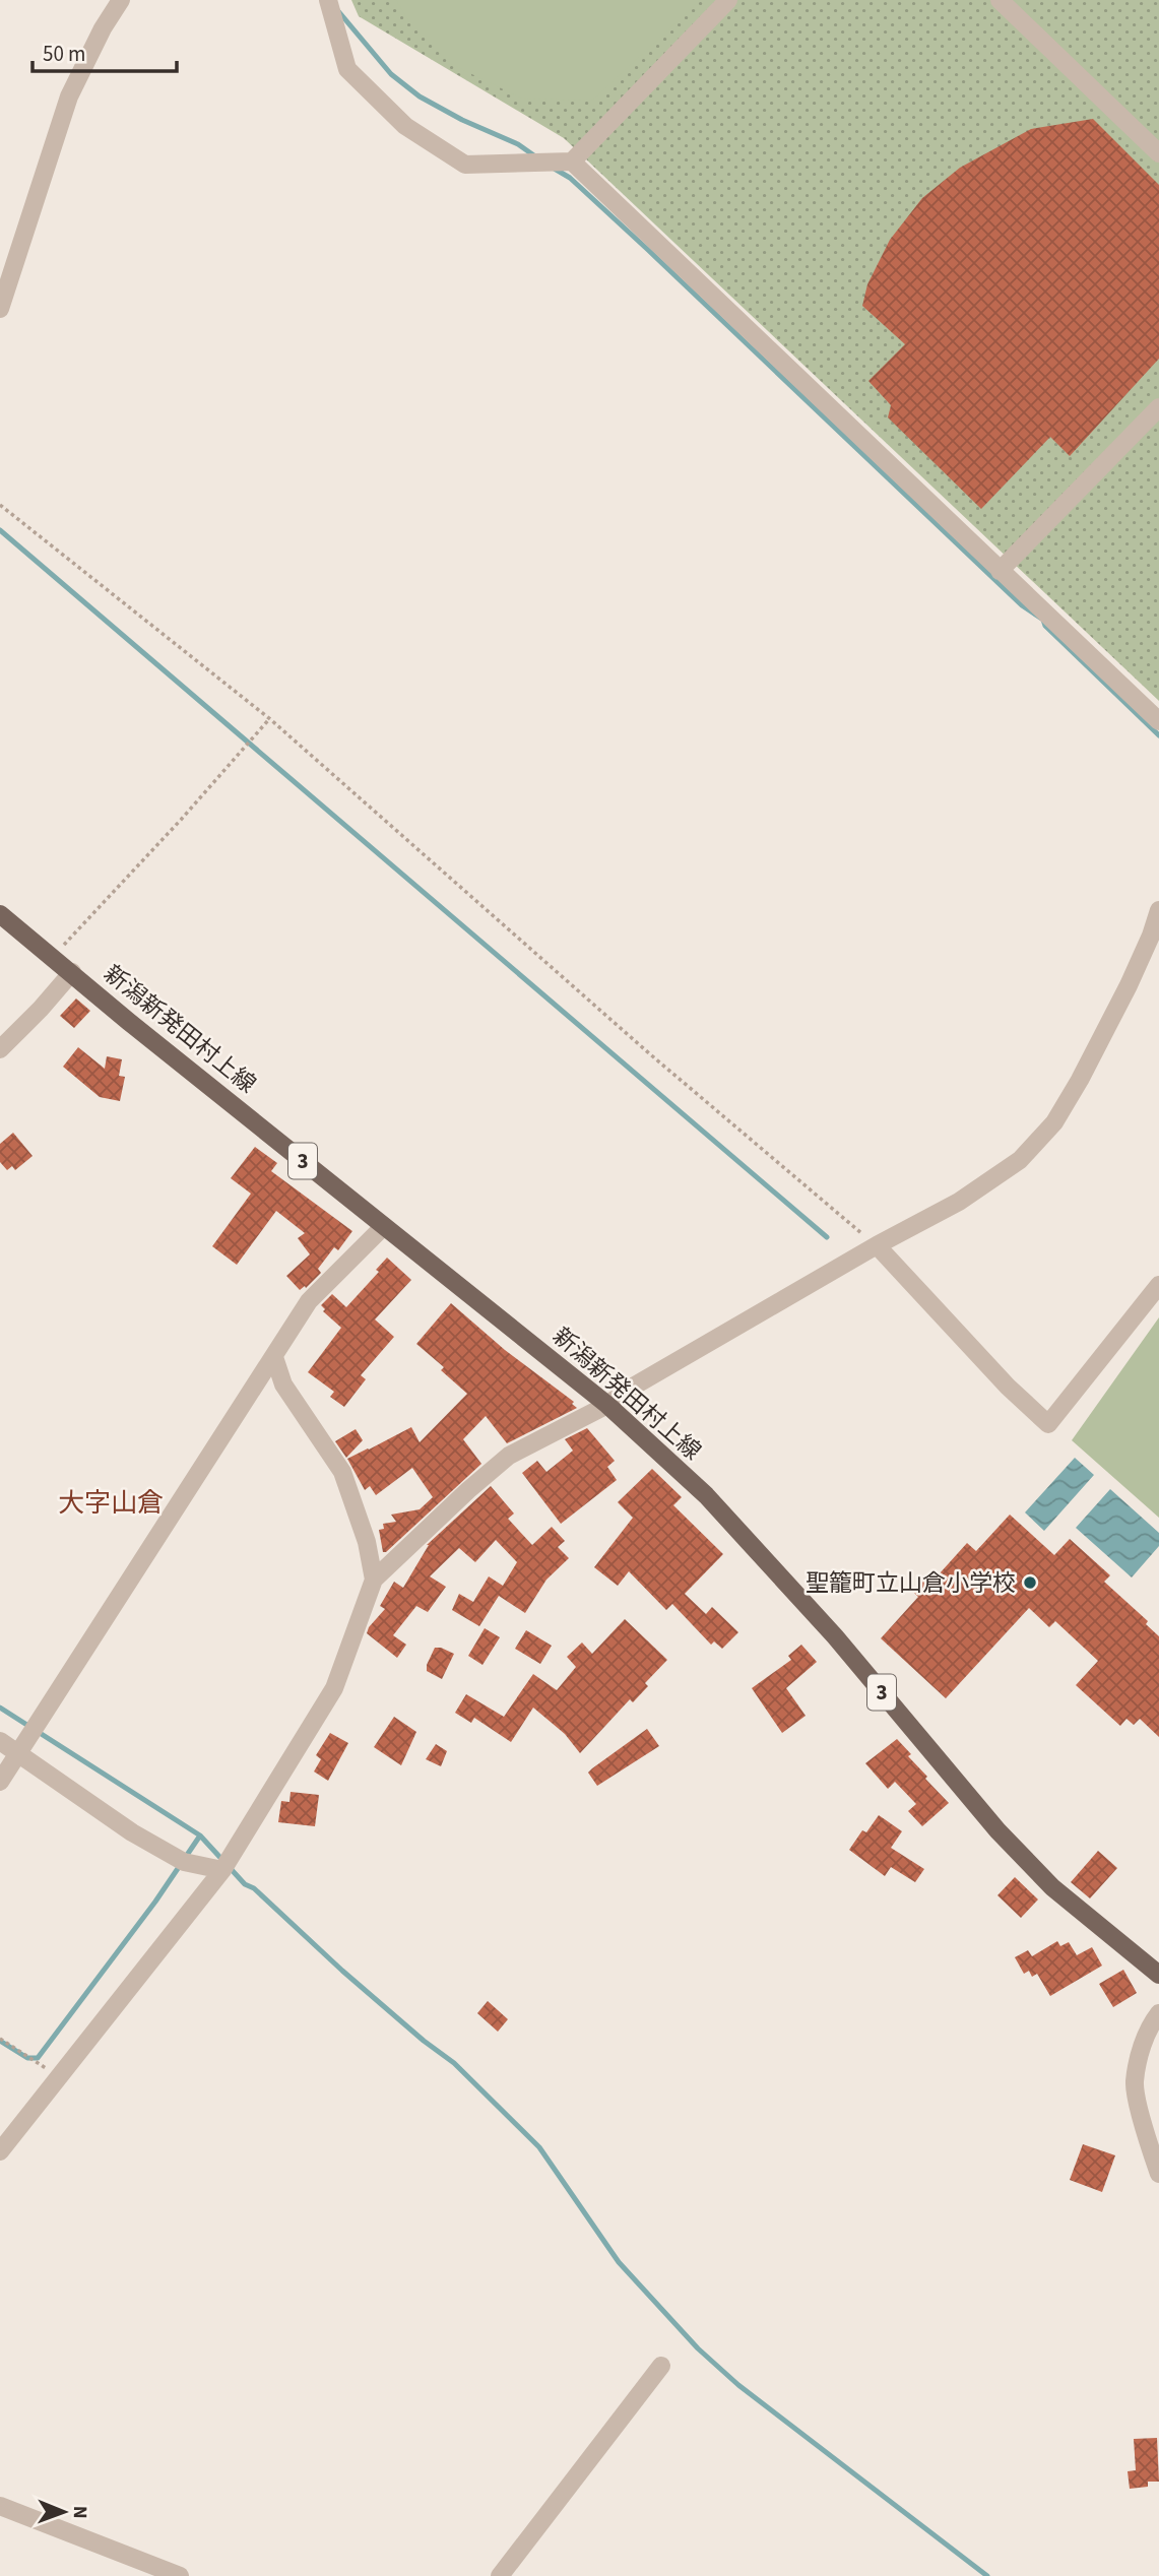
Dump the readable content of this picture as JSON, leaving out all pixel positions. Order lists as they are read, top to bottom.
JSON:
{
  "streets": {
    "main road": ["新潟新発田村上線", "3"]
  },
  "districts": ["大字山倉"],
  "places": ["聖籠町立山倉小学校"],
  "scale_bar": "50 m",
  "north": "right"
}
